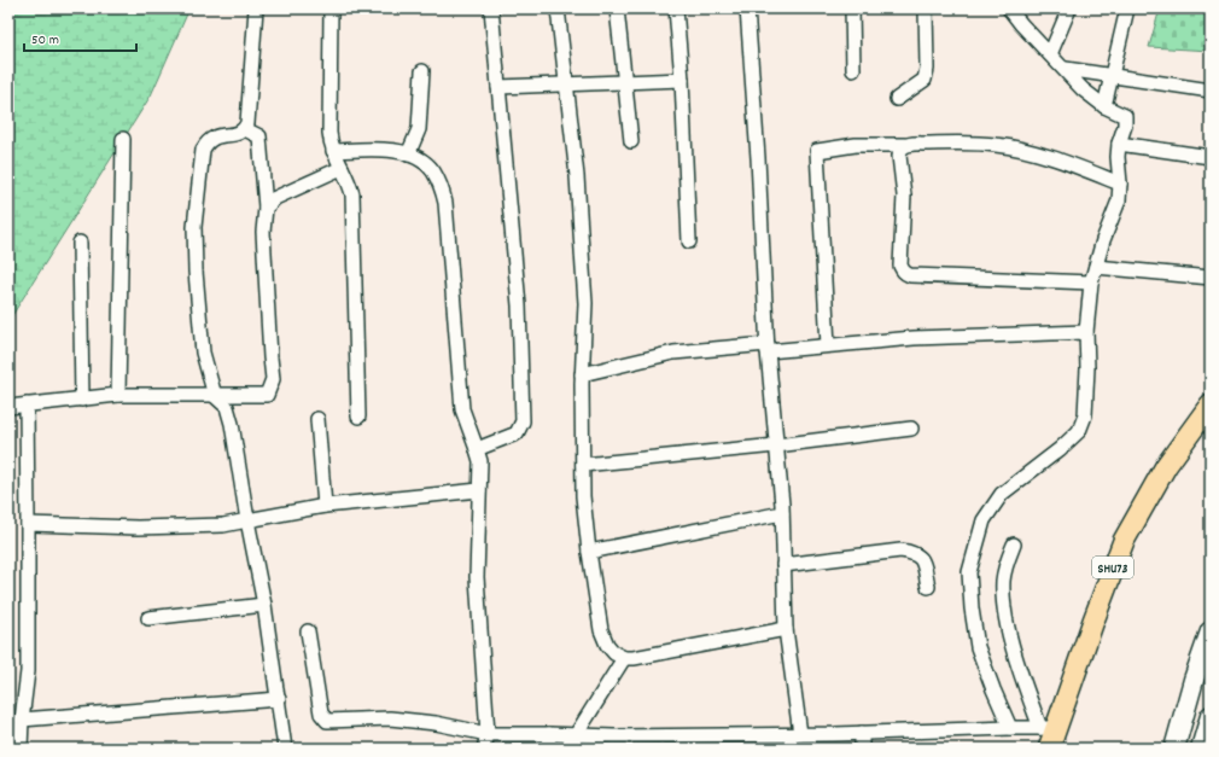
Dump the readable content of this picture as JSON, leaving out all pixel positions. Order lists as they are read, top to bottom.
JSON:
{
  "streets": {
    "main road": ["SHU73"]
  },
  "scale_bar": "50 m"
}
